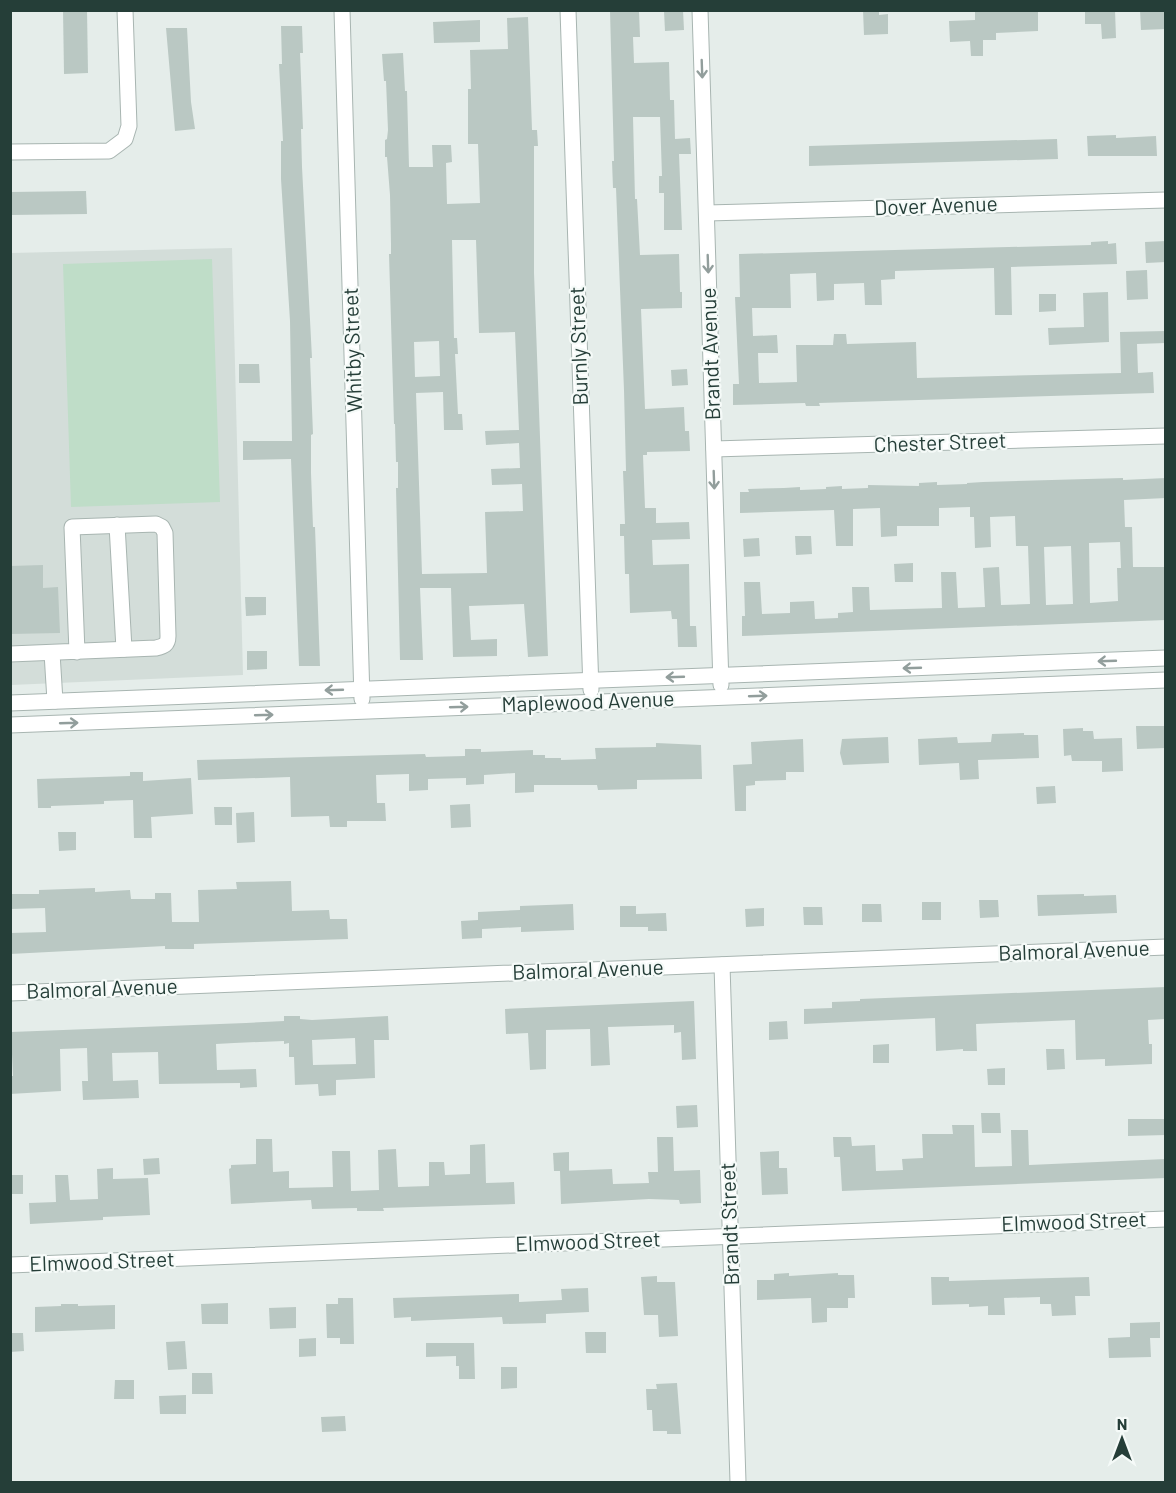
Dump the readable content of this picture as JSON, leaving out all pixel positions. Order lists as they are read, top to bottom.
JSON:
{
  "streets": {
    "street": [
      "Dover Avenue",
      "Burnly Street",
      "Whitby Street",
      "Brandt Avenue",
      "Chester Street",
      "Maplewood Avenue",
      "Balmoral Avenue",
      "Elmwood Street",
      "Brandt Street"
    ]
  },
  "crossings": [
    ["Dover Avenue", "Brandt Avenue"],
    ["Burnly Street", "Maplewood Avenue"],
    ["Whitby Street", "Maplewood Avenue"],
    ["Brandt Avenue", "Chester Street"],
    ["Brandt Avenue", "Maplewood Avenue"],
    ["Balmoral Avenue", "Brandt Street"],
    ["Elmwood Street", "Brandt Street"]
  ],
  "one_way": ["Brandt Avenue"],
  "north": "top"
}
